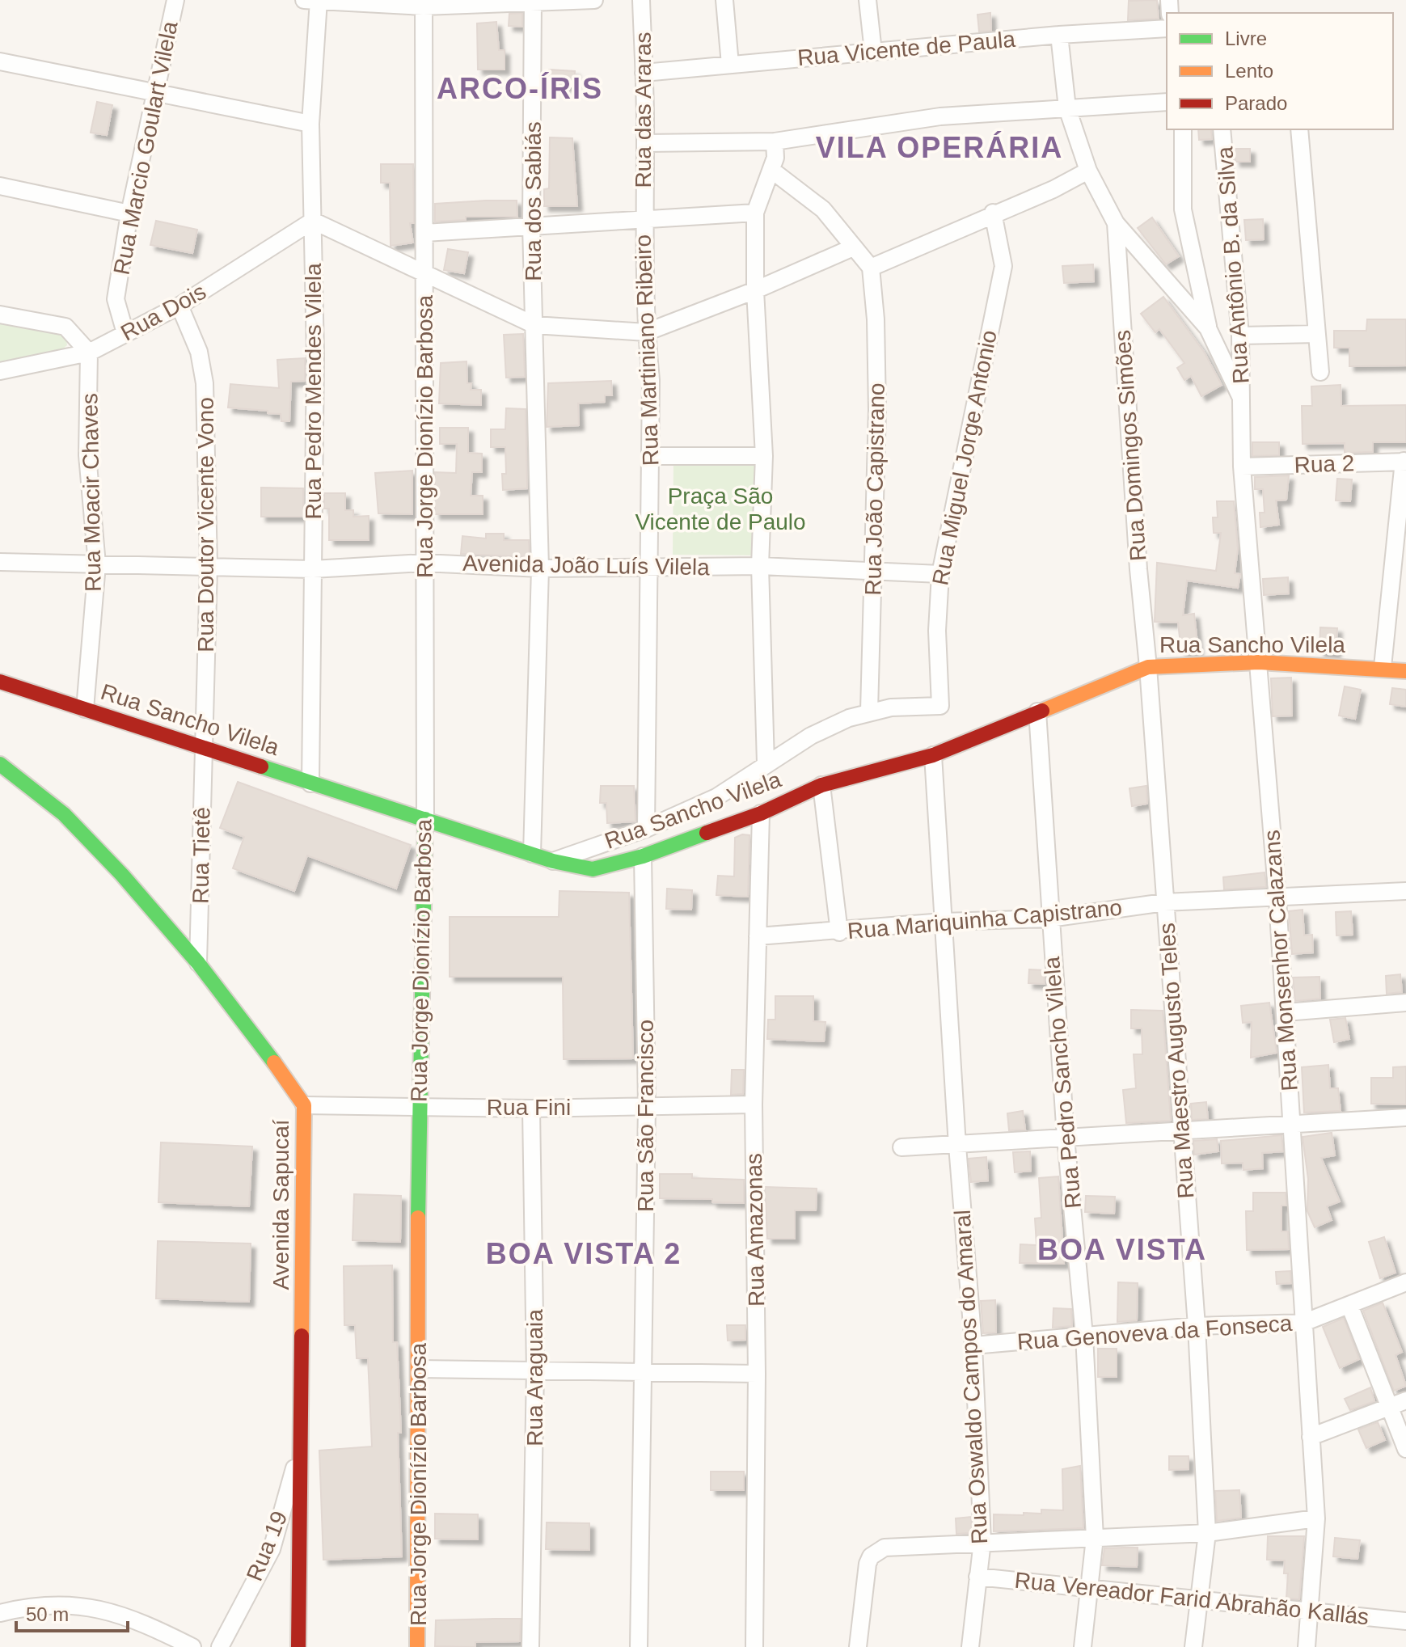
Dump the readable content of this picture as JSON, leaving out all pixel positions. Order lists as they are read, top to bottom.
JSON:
{
  "streets": {
    "main road": ["Rua Jorge Dionízio Barbosa", "Rua Sancho Vilela", "Avenida Sapucaí"],
    "street": [
      "Rua Vicente de Paula",
      "Rua das Araras",
      "Rua Marcio Goulart Vilela",
      "Rua dos Sabiás",
      "Rua Antônio B. da Silva",
      "Rua Dois",
      "Rua Martiniano Ribeiro",
      "Rua Pedro Mendes Vilela",
      "Rua Domingos Simões",
      "Rua Miguel Jorge Antonio",
      "Rua 2",
      "Rua João Capistrano",
      "Rua Moacir Chaves",
      "Rua Doutor Vicente Vono",
      "Avenida João Luís Vilela",
      "Rua Tietê",
      "Rua Mariquinha Capistrano",
      "Rua Monsenhor Calazans",
      "Rua Maestro Augusto Teles",
      "Rua Pedro Sancho Vilela",
      "Rua Fini",
      "Rua São Francisco",
      "Rua Amazonas",
      "Rua Genoveva da Fonseca",
      "Rua Oswaldo Campos do Amaral",
      "Rua Araguaia",
      "Rua 19",
      "Rua Vereador Farid Abrahão Kallás"
    ]
  },
  "crossings": [
    ["Rua Vicente de Paula", "Rua das Araras"],
    ["Rua das Araras", "Rua Martiniano Ribeiro"],
    ["Rua Marcio Goulart Vilela", "Rua Dois"],
    ["Rua dos Sabiás", "Avenida João Luís Vilela"],
    ["Rua dos Sabiás", "Rua Sancho Vilela"],
    ["Rua Antônio B. da Silva", "Rua Monsenhor Calazans"],
    ["Rua Dois", "Rua Pedro Mendes Vilela"],
    ["Rua Dois", "Rua Moacir Chaves"],
    ["Rua Dois", "Rua Doutor Vicente Vono"],
    ["Rua Martiniano Ribeiro", "Avenida João Luís Vilela"],
    ["Rua Pedro Mendes Vilela", "Avenida João Luís Vilela"],
    ["Rua Pedro Mendes Vilela", "Rua Sancho Vilela"],
    ["Rua Jorge Dionízio Barbosa", "Avenida João Luís Vilela"],
    ["Rua Jorge Dionízio Barbosa", "Rua Sancho Vilela"],
    ["Rua Jorge Dionízio Barbosa", "Rua Fini"],
    ["Rua Domingos Simões", "Rua Sancho Vilela"],
    ["Rua Domingos Simões", "Rua Maestro Augusto Teles"],
    ["Rua Miguel Jorge Antonio", "Rua João Capistrano"],
    ["Rua Miguel Jorge Antonio", "Avenida João Luís Vilela"],
    ["Rua 2", "Rua Monsenhor Calazans"],
    ["Rua João Capistrano", "Avenida João Luís Vilela"],
    ["Rua Moacir Chaves", "Avenida João Luís Vilela"],
    ["Rua Moacir Chaves", "Rua Sancho Vilela"],
    ["Rua Doutor Vicente Vono", "Avenida João Luís Vilela"],
    ["Rua Doutor Vicente Vono", "Rua Sancho Vilela"],
    ["Rua Doutor Vicente Vono", "Rua Tietê"],
    ["Rua Sancho Vilela", "Rua Tietê"],
    ["Rua Sancho Vilela", "Rua Monsenhor Calazans"],
    ["Rua Sancho Vilela", "Rua Maestro Augusto Teles"],
    ["Rua Sancho Vilela", "Rua Pedro Sancho Vilela"],
    ["Rua Sancho Vilela", "Rua São Francisco"],
    ["Rua Sancho Vilela", "Rua Amazonas"],
    ["Rua Sancho Vilela", "Rua Oswaldo Campos do Amaral"],
    ["Rua Tietê", "Avenida Sapucaí"],
    ["Rua Mariquinha Capistrano", "Rua Monsenhor Calazans"],
    ["Rua Mariquinha Capistrano", "Rua Maestro Augusto Teles"],
    ["Rua Mariquinha Capistrano", "Rua Pedro Sancho Vilela"],
    ["Rua Mariquinha Capistrano", "Rua Amazonas"],
    ["Rua Mariquinha Capistrano", "Rua Oswaldo Campos do Amaral"],
    ["Rua Monsenhor Calazans", "Rua Genoveva da Fonseca"],
    ["Rua Monsenhor Calazans", "Rua Vereador Farid Abrahão Kallás"],
    ["Rua Maestro Augusto Teles", "Rua Genoveva da Fonseca"],
    ["Rua Maestro Augusto Teles", "Rua Vereador Farid Abrahão Kallás"],
    ["Rua Pedro Sancho Vilela", "Rua Genoveva da Fonseca"],
    ["Rua Pedro Sancho Vilela", "Rua Vereador Farid Abrahão Kallás"],
    ["Rua Fini", "Rua São Francisco"],
    ["Rua Fini", "Avenida Sapucaí"],
    ["Rua Fini", "Rua Amazonas"],
    ["Rua Fini", "Rua Araguaia"],
    ["Avenida Sapucaí", "Rua 19"],
    ["Rua Genoveva da Fonseca", "Rua Oswaldo Campos do Amaral"],
    ["Rua Oswaldo Campos do Amaral", "Rua Vereador Farid Abrahão Kallás"]
  ],
  "districts": [
    "ARCO-ÍRIS",
    "VILA OPERÁRIA",
    "BOA VISTA",
    "BOA VISTA 2"
  ],
  "parks": ["Praça São Vicente de Paulo"],
  "legend": ["Livre", "Lento", "Parado"],
  "scale_bar": "50 m"
}
